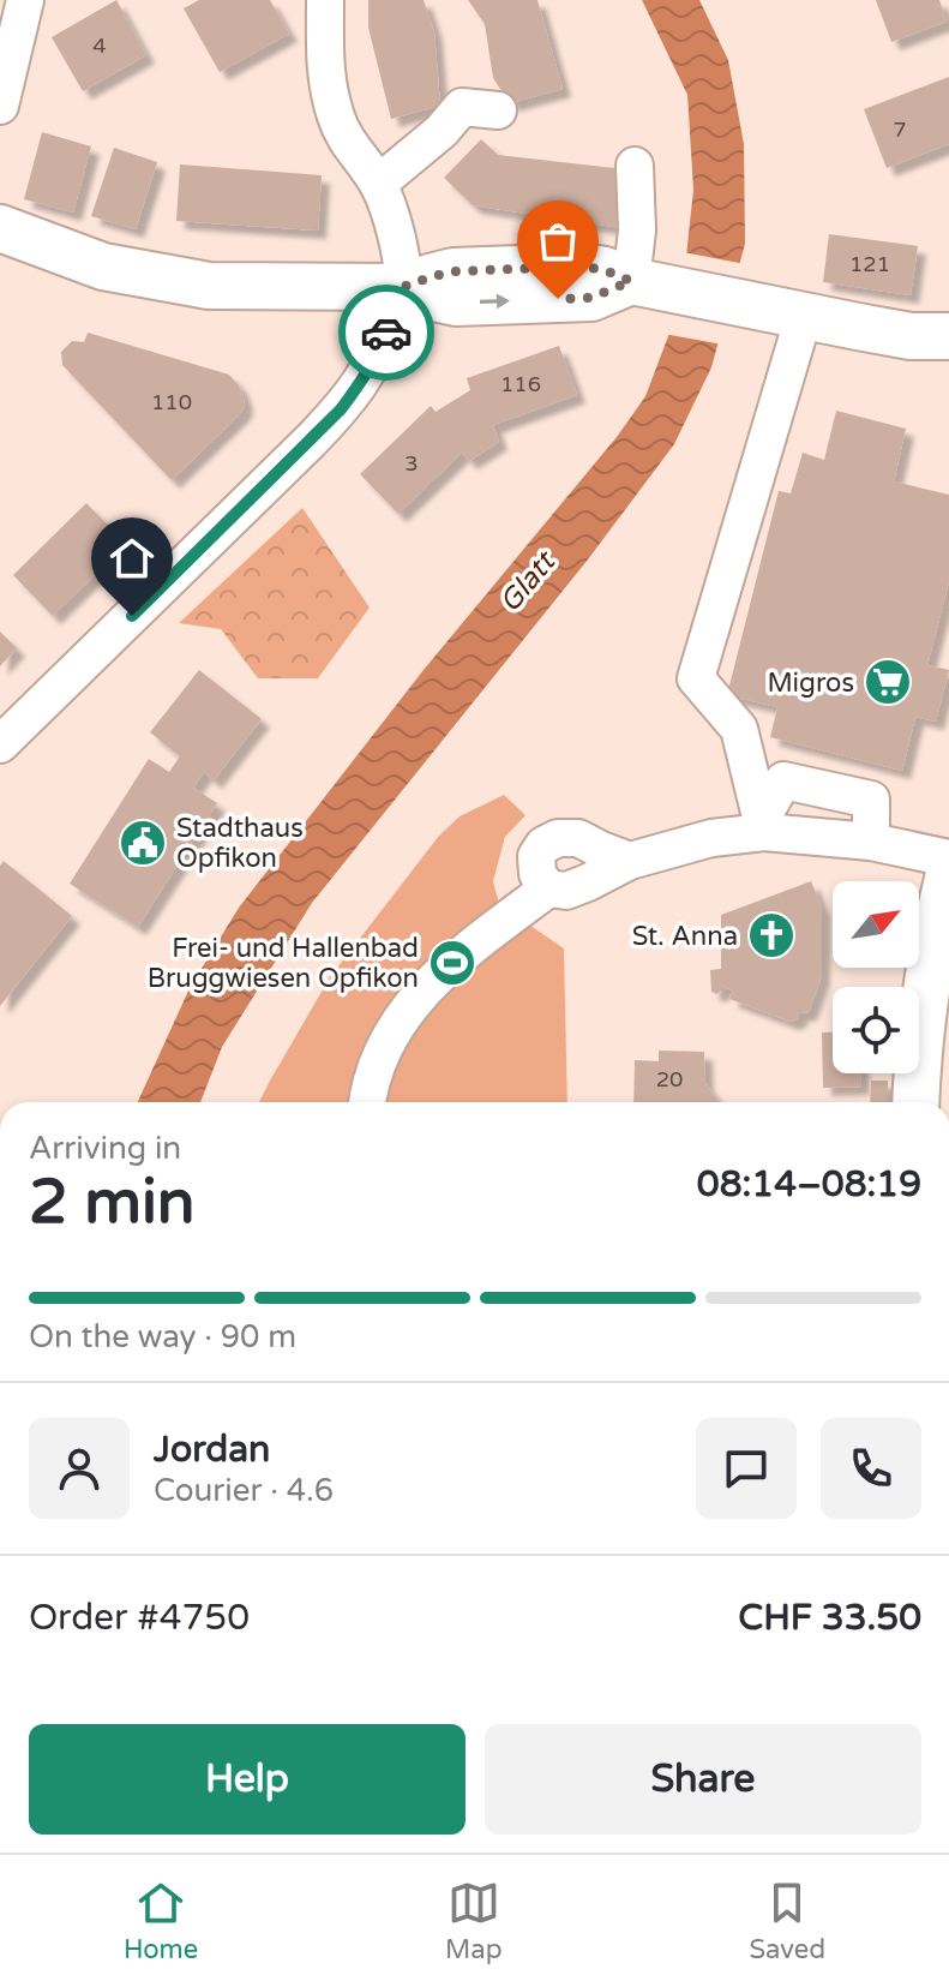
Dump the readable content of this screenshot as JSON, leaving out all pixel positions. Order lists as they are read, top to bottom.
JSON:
{
  "water": ["Glatt"],
  "places": {
    "supermarket": ["Migros"],
    "public building": ["Stadthaus Opfikon"],
    "church": ["St. Anna"],
    "sports": ["Frei- und Hallenbad Bruggwiesen Opfikon"]
  },
  "house_numbers": [
    "4",
    "7",
    "121",
    "116",
    "110",
    "3",
    "20"
  ],
  "north": "top right",
  "page": {
    "heading": ["2 min", "Arriving in", "08:14–08:19"],
    "panel": [
      "Jordan",
      "Courier · 4.6",
      "Order #4750",
      "CHF 33.50"
    ],
    "bar": "On the way · 90 m",
    "buttons": ["Help", "Share"],
    "tabs": ["Home", "Map", "Saved"]
  }
}
